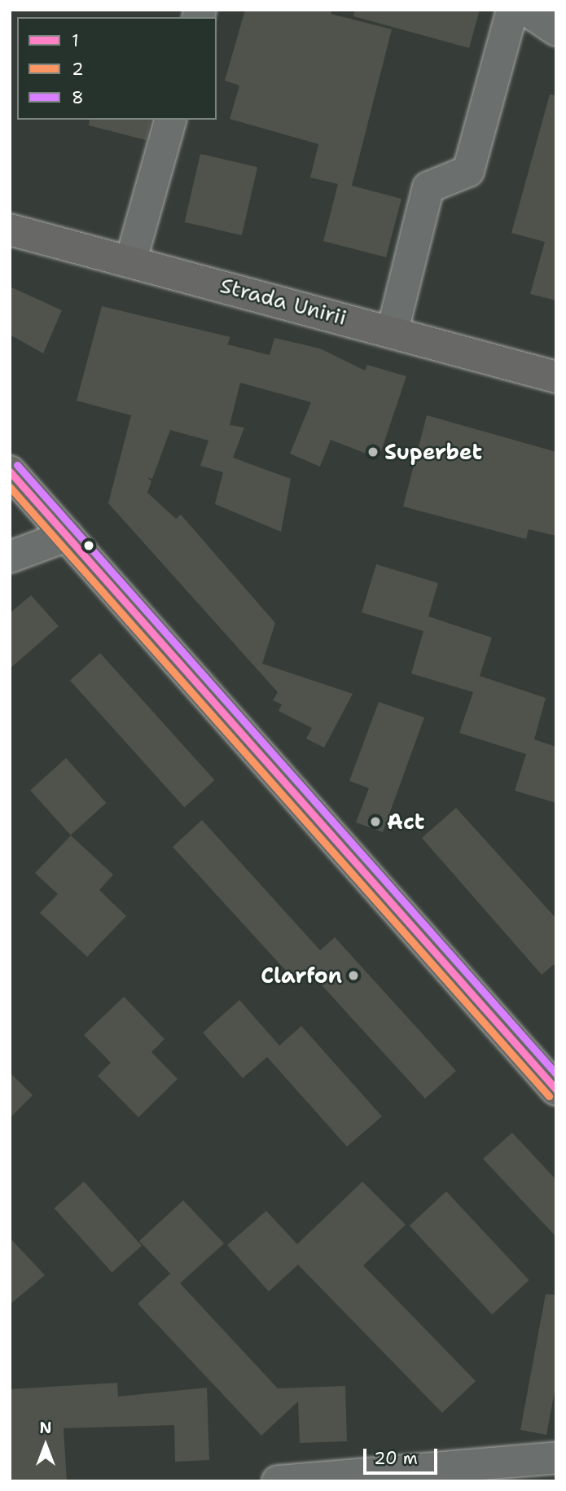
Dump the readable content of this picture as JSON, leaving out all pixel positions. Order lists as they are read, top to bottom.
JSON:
{
  "streets": {
    "main road": ["Strada Unirii"]
  },
  "places": ["Superbet", "Act", "Clarfon"],
  "lines": ["transit line 8", "transit line 1", "transit line 2"],
  "legend": ["1", "2", "8"],
  "scale_bar": "20 m",
  "north": "top"
}
